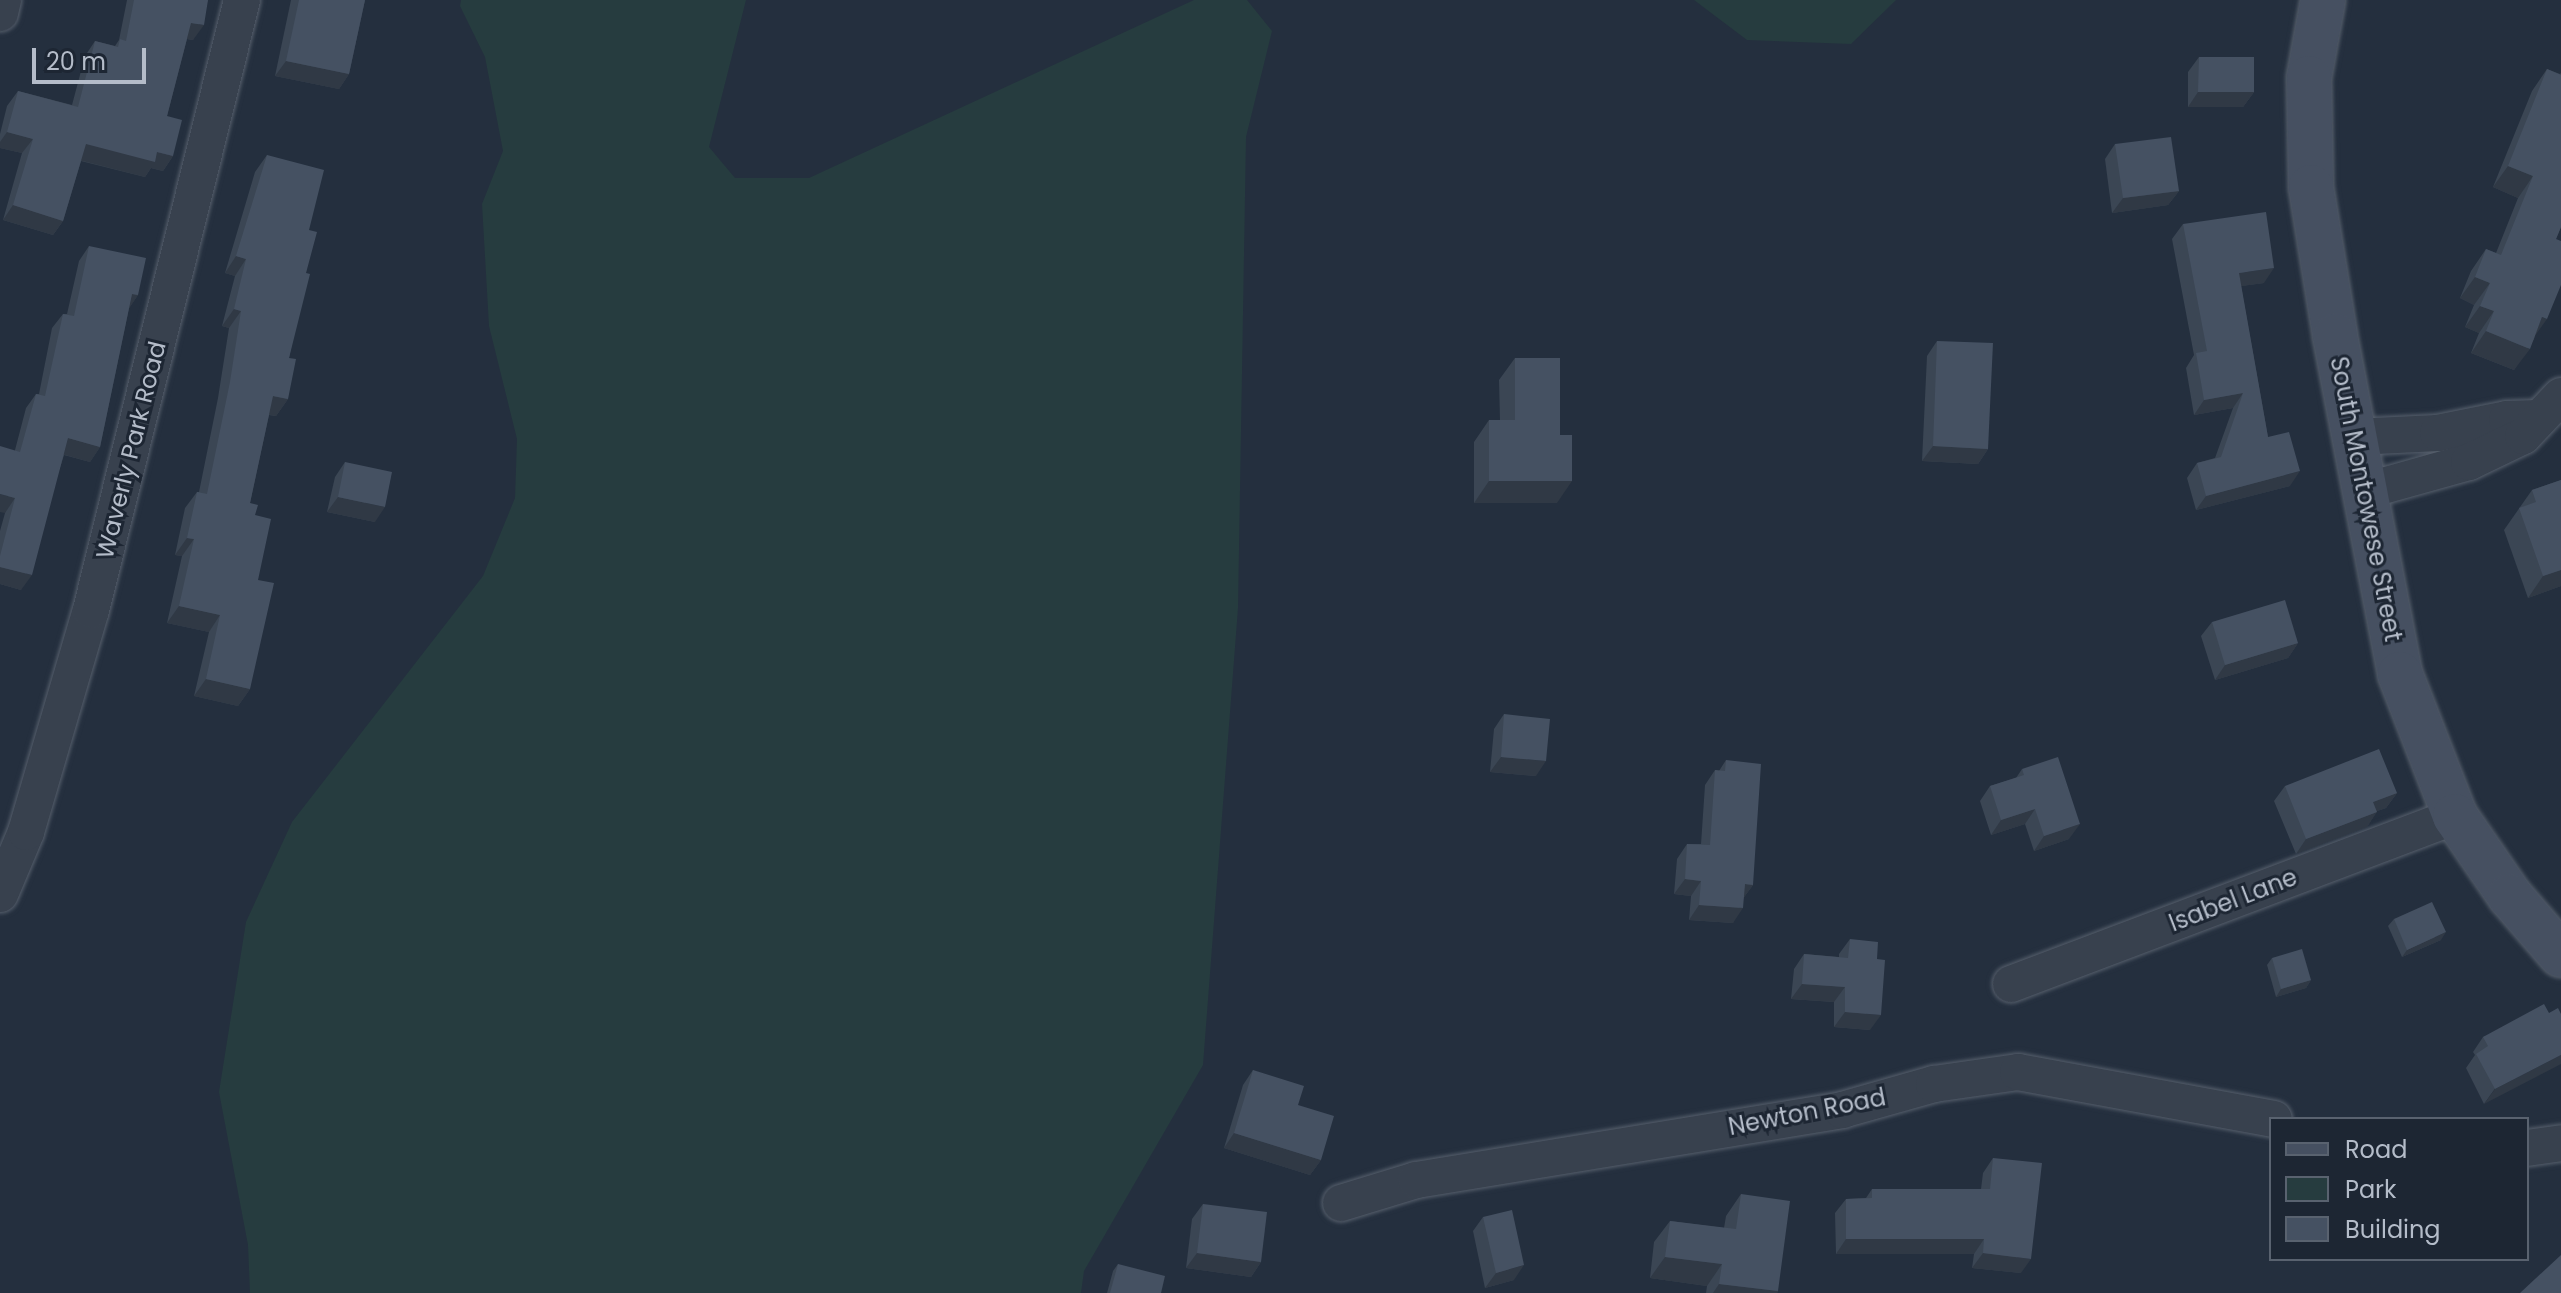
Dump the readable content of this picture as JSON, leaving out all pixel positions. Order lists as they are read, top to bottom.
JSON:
{
  "streets": {
    "main road": ["South Montowese Street"],
    "street": ["Waverly Park Road", "Isabel Lane", "Newton Road"]
  },
  "crossings": [
    ["South Montowese Street", "Isabel Lane"]
  ],
  "legend": ["Road", "Park", "Building"],
  "scale_bar": "20 m"
}
